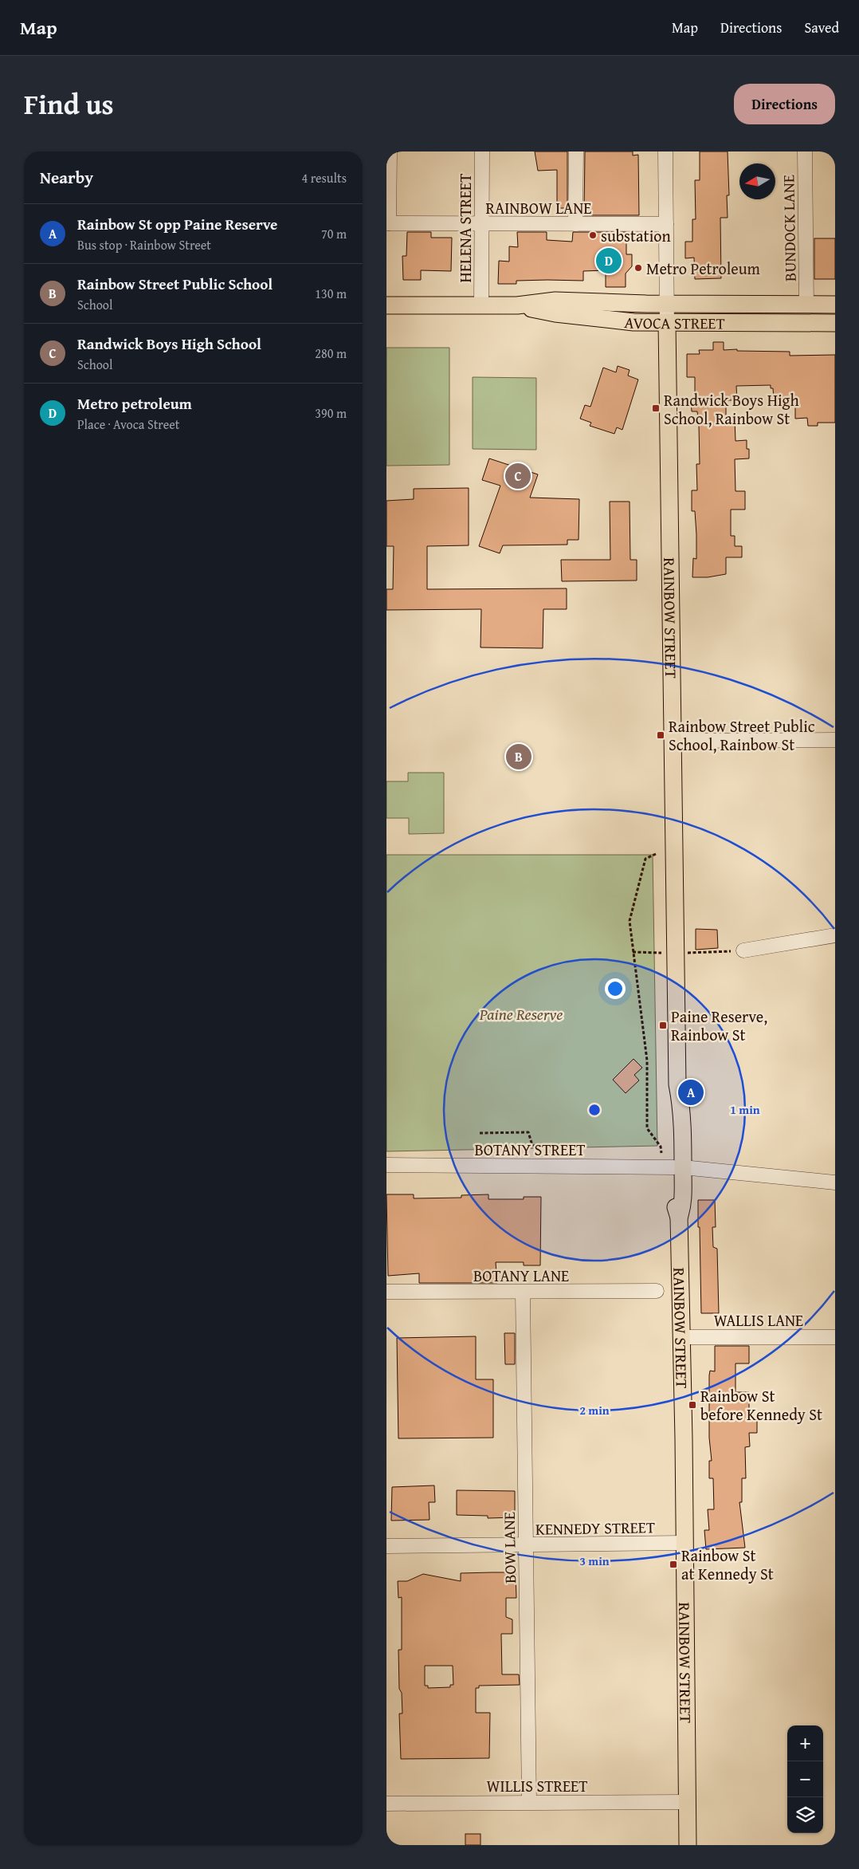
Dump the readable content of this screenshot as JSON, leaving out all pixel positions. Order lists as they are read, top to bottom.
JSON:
{
  "streets": {
    "main road": ["AVOCA STREET", "RAINBOW STREET"],
    "street": [
      "RAINBOW LANE",
      "HELENA STREET",
      "BUNDOCK LANE",
      "BOTANY STREET",
      "BOTANY LANE",
      "WALLIS LANE",
      "KENNEDY STREET",
      "BOW LANE",
      "WILLIS STREET"
    ]
  },
  "crossings": [
    ["RAINBOW LANE", "HELENA STREET"],
    ["RAINBOW LANE", "RAINBOW STREET"],
    ["HELENA STREET", "AVOCA STREET"],
    ["BUNDOCK LANE", "AVOCA STREET"],
    ["AVOCA STREET", "RAINBOW STREET"],
    ["RAINBOW STREET", "BOTANY STREET"],
    ["RAINBOW STREET", "WALLIS LANE"],
    ["RAINBOW STREET", "KENNEDY STREET"],
    ["RAINBOW STREET", "WILLIS STREET"],
    ["BOTANY LANE", "BOW LANE"],
    ["KENNEDY STREET", "BOW LANE"],
    ["BOW LANE", "WILLIS STREET"]
  ],
  "parks": ["Paine Reserve"],
  "places": {
    "other": ["substation", "Metro Petroleum"],
    "transit": [
      "Randwick Boys High School, Rainbow St",
      "Rainbow Street Public School, Rainbow St",
      "Paine Reserve, Rainbow St",
      "Rainbow St before Kennedy St",
      "Rainbow St at Kennedy St"
    ]
  },
  "north": "left",
  "page": {
    "header": "Map",
    "nav": ["Map", "Directions", "Saved"],
    "title": "Find us",
    "buttons": "Directions",
    "heading": ["Nearby", "4 results"],
    "list": [
      {
        "mark": "A",
        "name": "Rainbow St opp Paine Reserve",
        "note": "Bus stop · Rainbow Street",
        "value": "70 m"
      },
      {
        "mark": "B",
        "name": "Rainbow Street Public School",
        "note": "School",
        "value": "130 m"
      },
      {
        "mark": "C",
        "name": "Randwick Boys High School",
        "note": "School",
        "value": "280 m"
      },
      {
        "mark": "D",
        "name": "Metro petroleum",
        "note": "Place · Avoca Street",
        "value": "390 m"
      }
    ],
    "pins": [
      "D",
      "C",
      "B",
      "A"
    ],
    "map_buttons": ["+", "−"]
  },
  "rings": ["1 min", "2 min", "3 min"]
}
